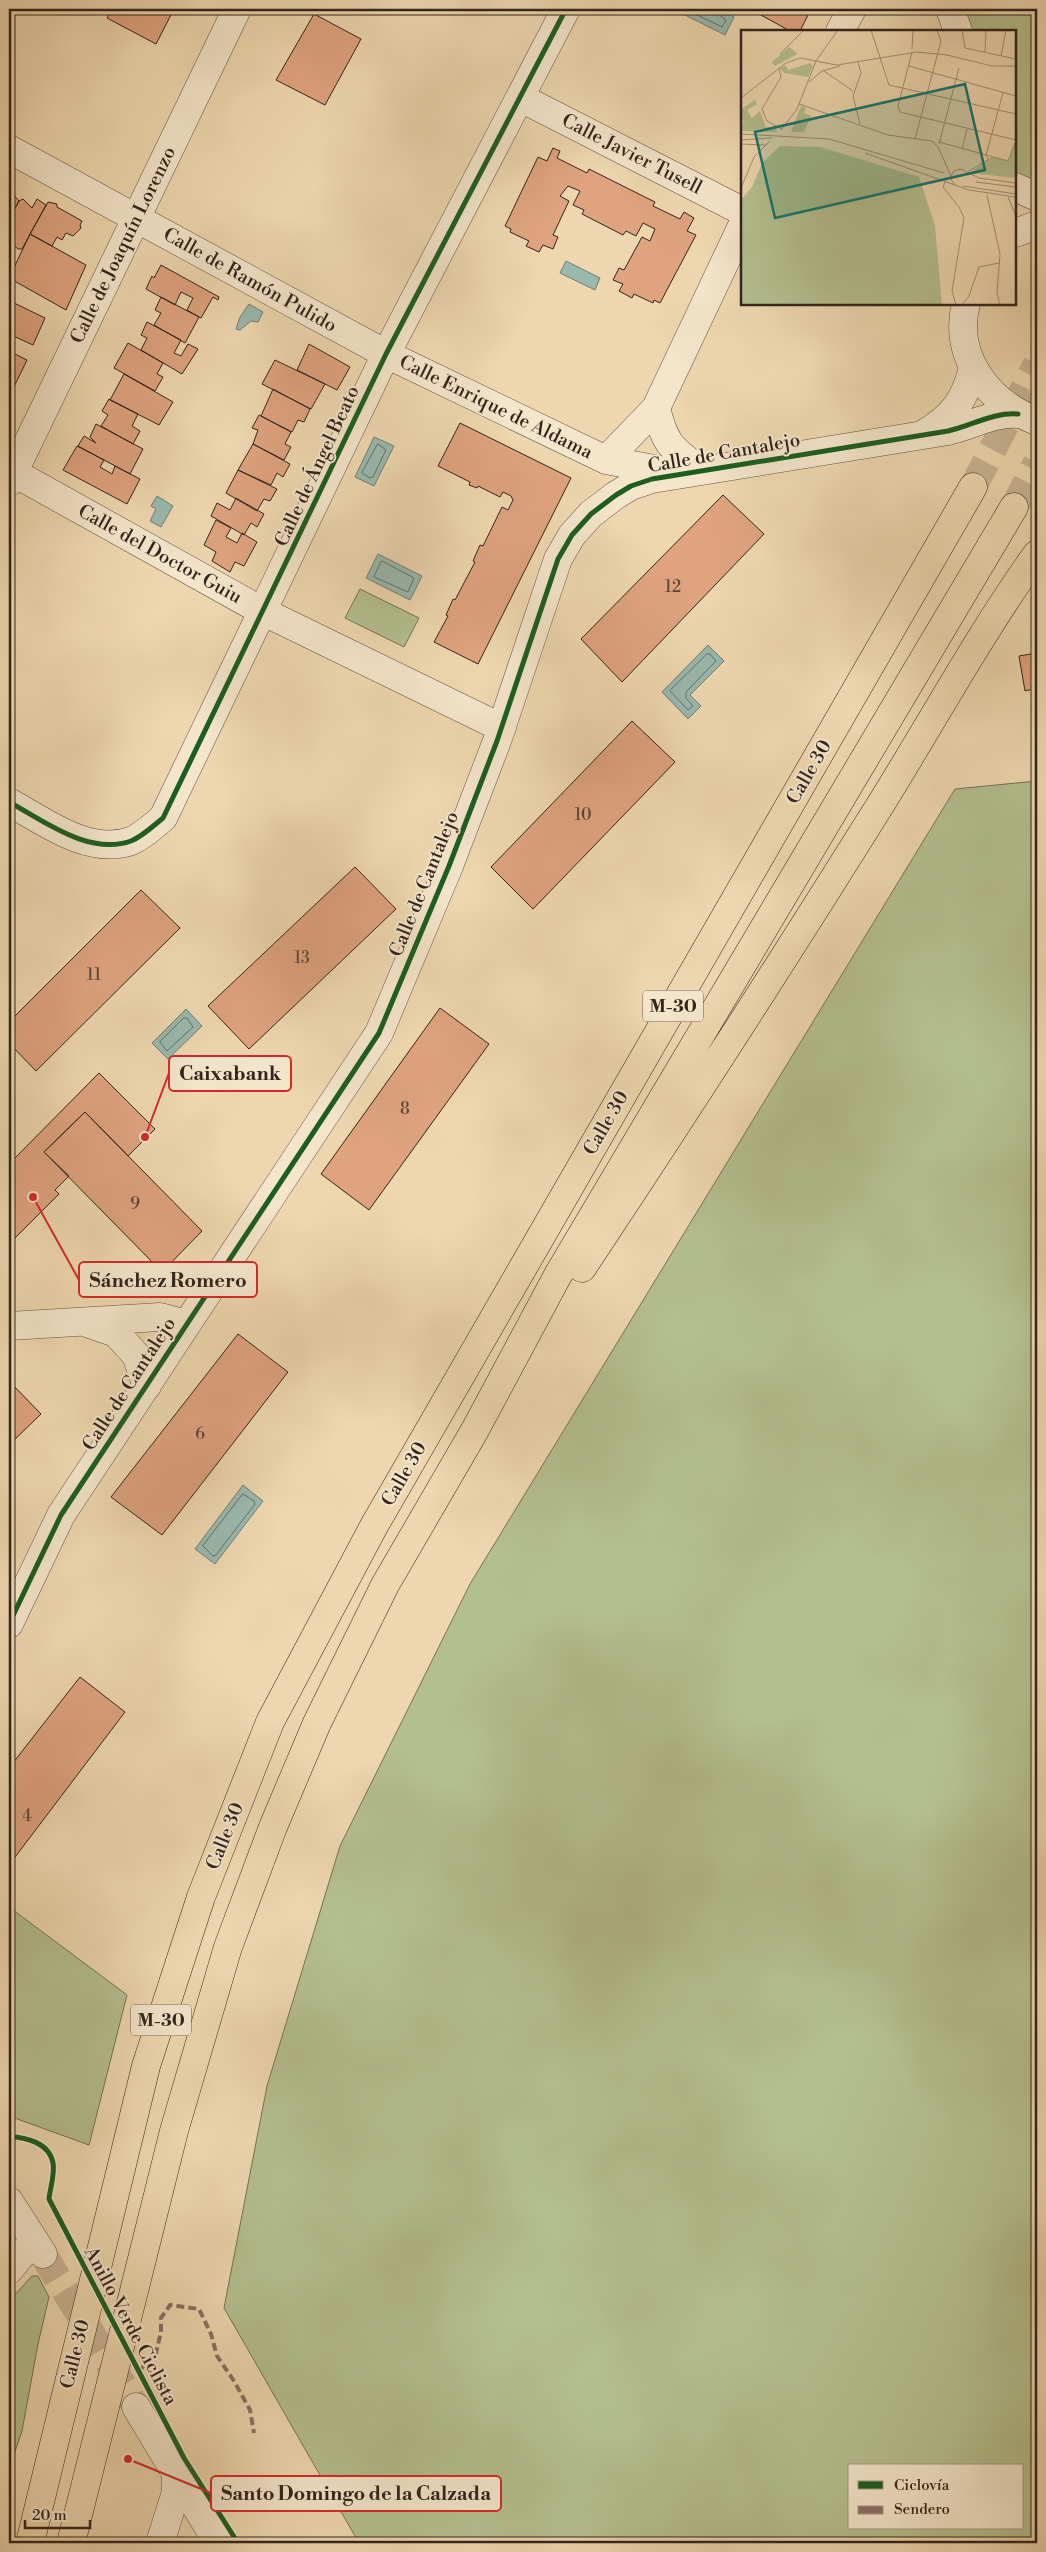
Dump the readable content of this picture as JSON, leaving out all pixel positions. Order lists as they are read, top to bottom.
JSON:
{
  "streets": {
    "highway": ["Calle 30", "M-30"],
    "street": [
      "Calle Javier Tusell",
      "Calle de Joaquín Lorenzo",
      "Calle de Ramón Pulido",
      "Calle Enrique de Aldama",
      "Calle de Cantalejo",
      "Calle de Ángel Beato",
      "Calle del Doctor Guiu"
    ],
    "cycle path": ["Anillo Verde Ciclista"]
  },
  "crossings": [
    ["Calle Javier Tusell", "Calle de Ángel Beato"],
    ["Calle de Joaquín Lorenzo", "Calle de Ramón Pulido"],
    ["Calle de Joaquín Lorenzo", "Calle del Doctor Guiu"],
    ["Calle de Ramón Pulido", "Calle Enrique de Aldama"],
    ["Calle de Ramón Pulido", "Calle de Ángel Beato"],
    ["Calle Enrique de Aldama", "Calle de Cantalejo"],
    ["Calle Enrique de Aldama", "Calle de Ángel Beato"],
    ["Calle de Cantalejo", "Calle del Doctor Guiu"],
    ["Calle de Ángel Beato", "Calle del Doctor Guiu"]
  ],
  "places": ["Caixabank", "Sánchez Romero", "Santo Domingo de la Calzada"],
  "house_numbers": [
    "12",
    "10",
    "13",
    "11",
    "8",
    "9",
    "6",
    "4"
  ],
  "legend": ["Ciclovía", "Sendero"],
  "scale_bar": "20 m"
}
